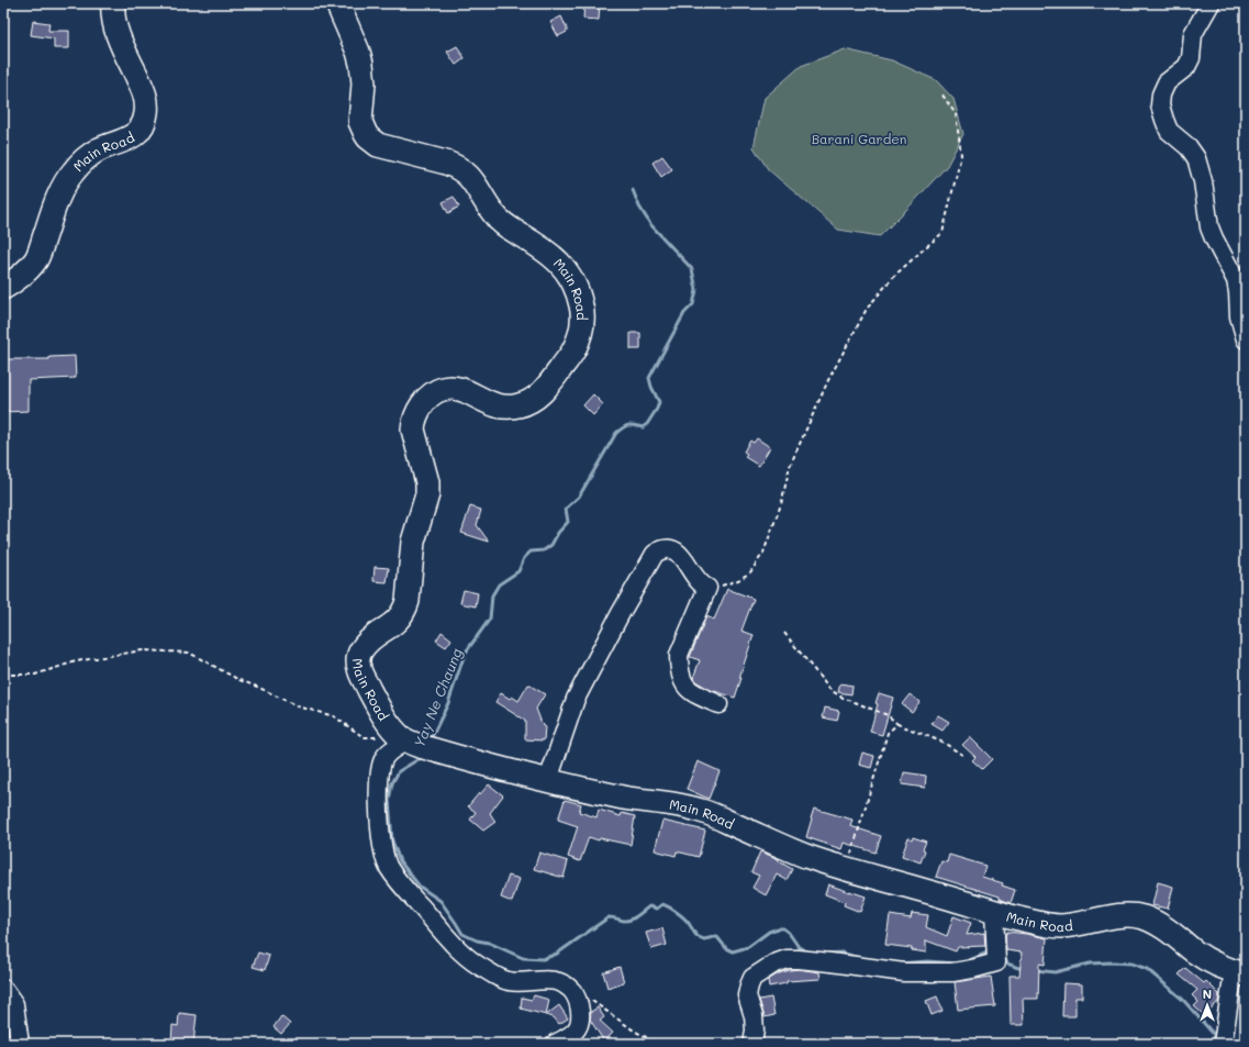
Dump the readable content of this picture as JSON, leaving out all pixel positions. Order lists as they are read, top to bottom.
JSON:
{
  "streets": {
    "main road": ["Main Road"]
  },
  "water": ["Yay Ne Chaung"],
  "parks": ["Barani Garden"],
  "north": "top"
}
